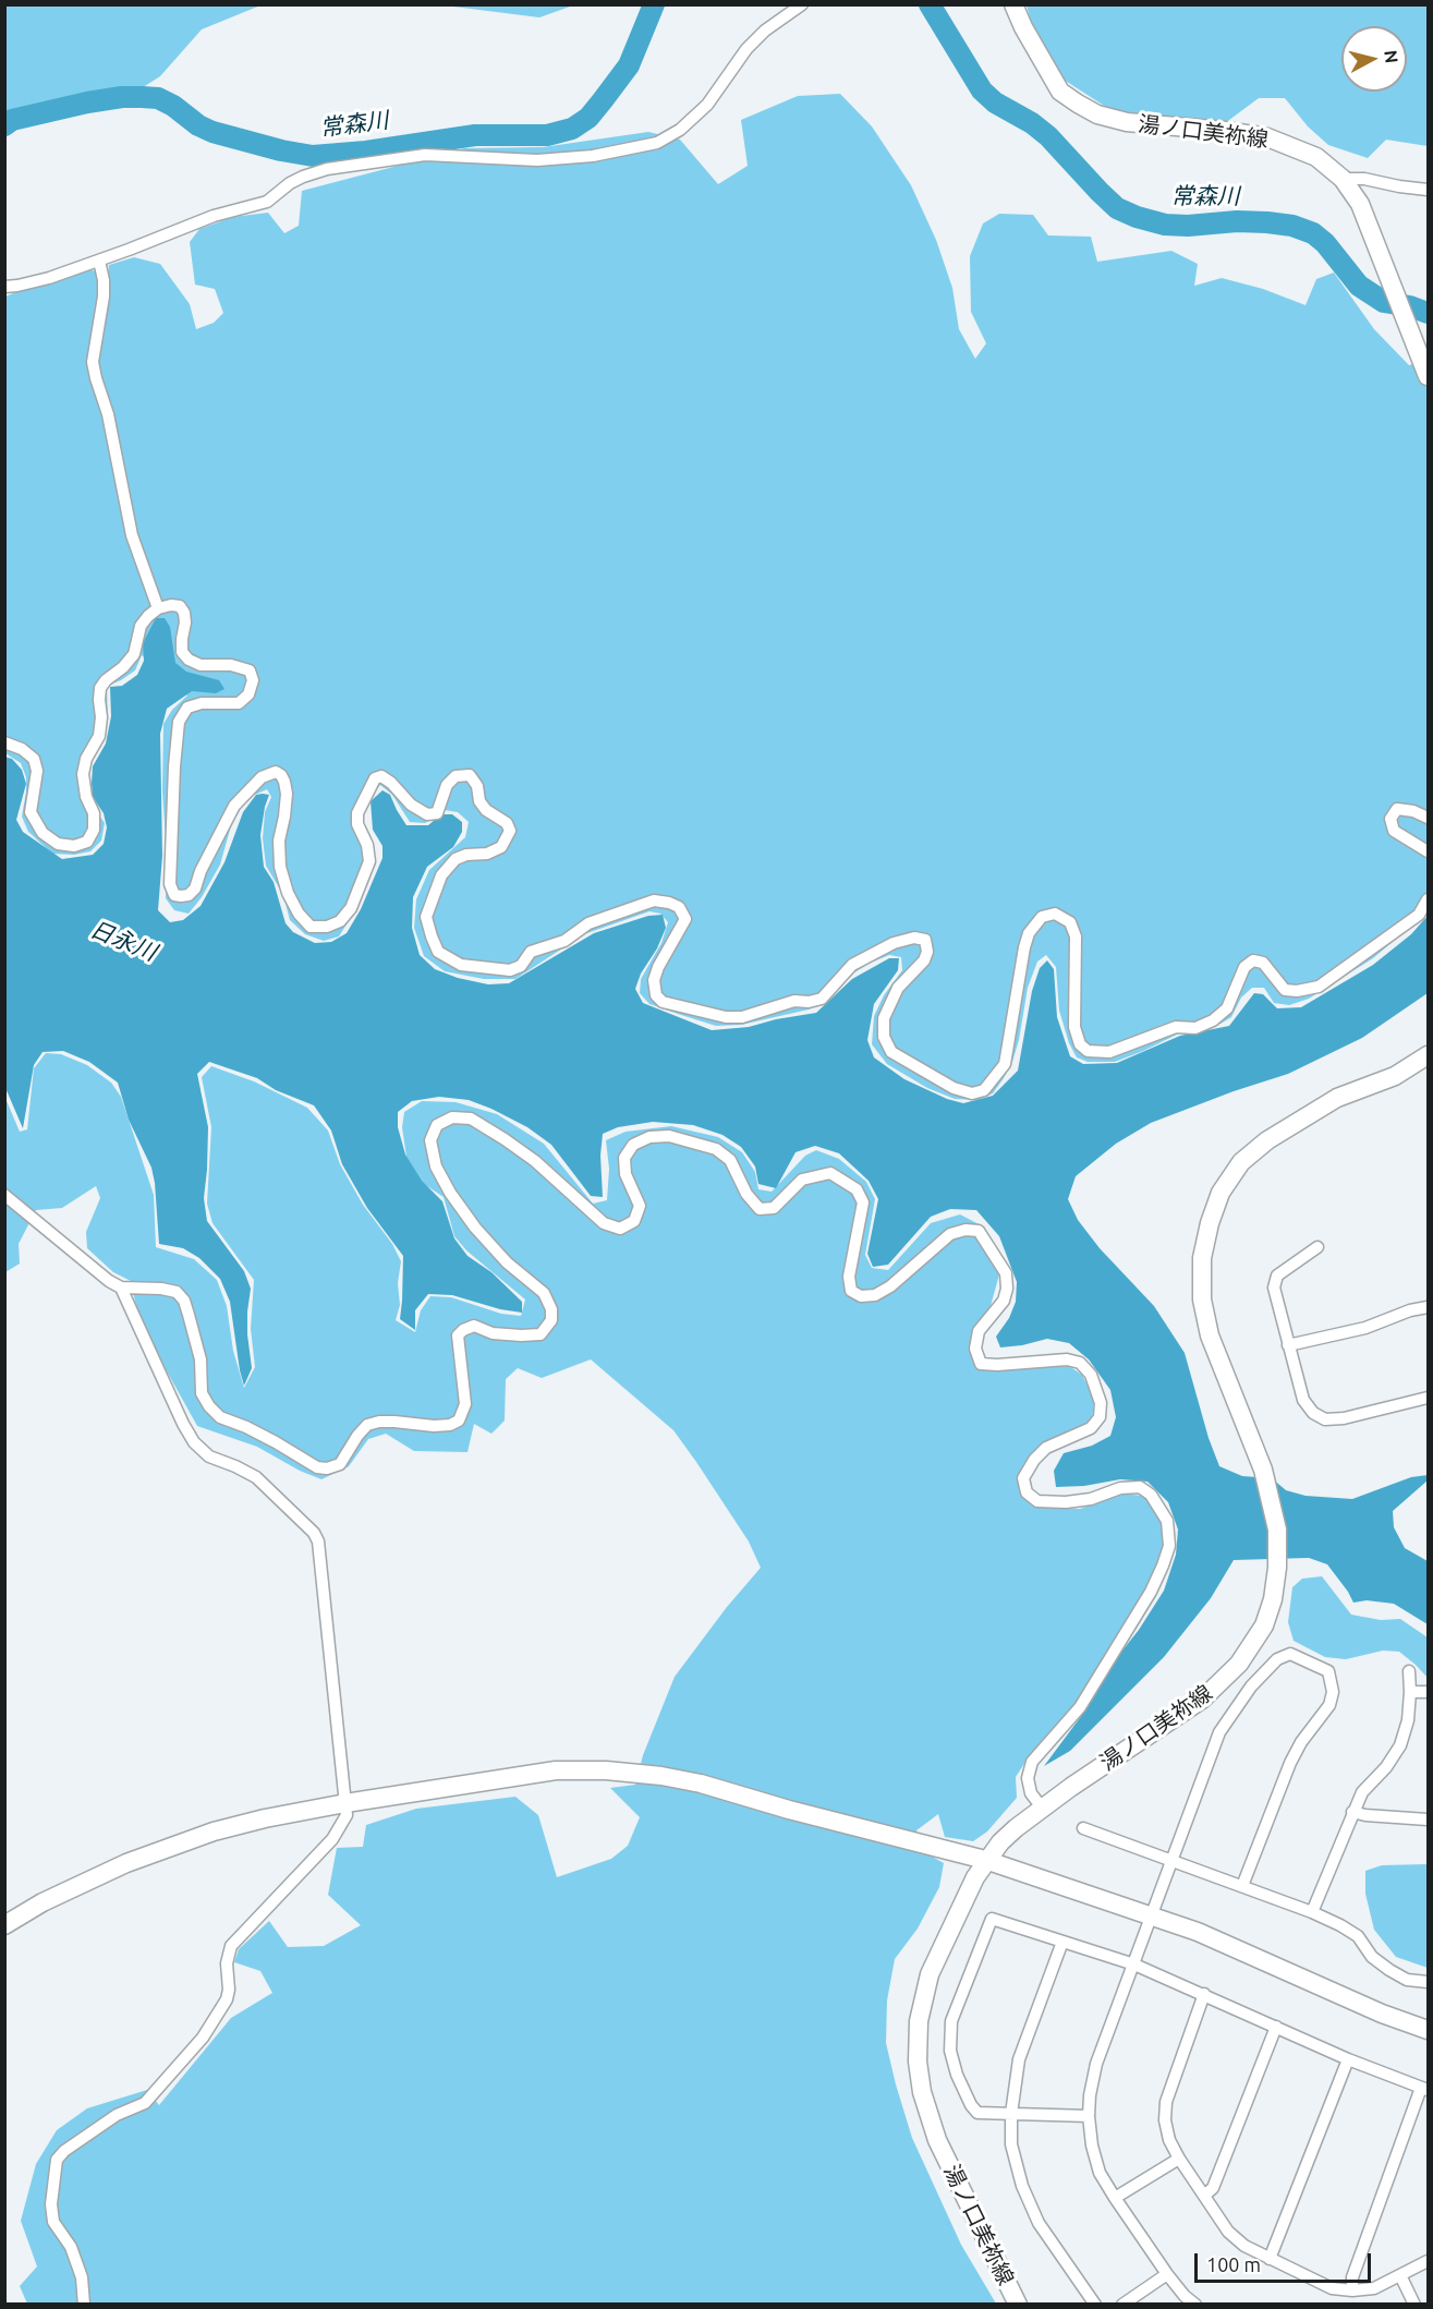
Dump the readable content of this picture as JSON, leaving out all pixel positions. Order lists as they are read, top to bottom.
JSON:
{
  "streets": {
    "main road": ["湯ノ口美祢線"]
  },
  "water": ["常森川", "日永川"],
  "scale_bar": "100 m",
  "north": "right"
}
